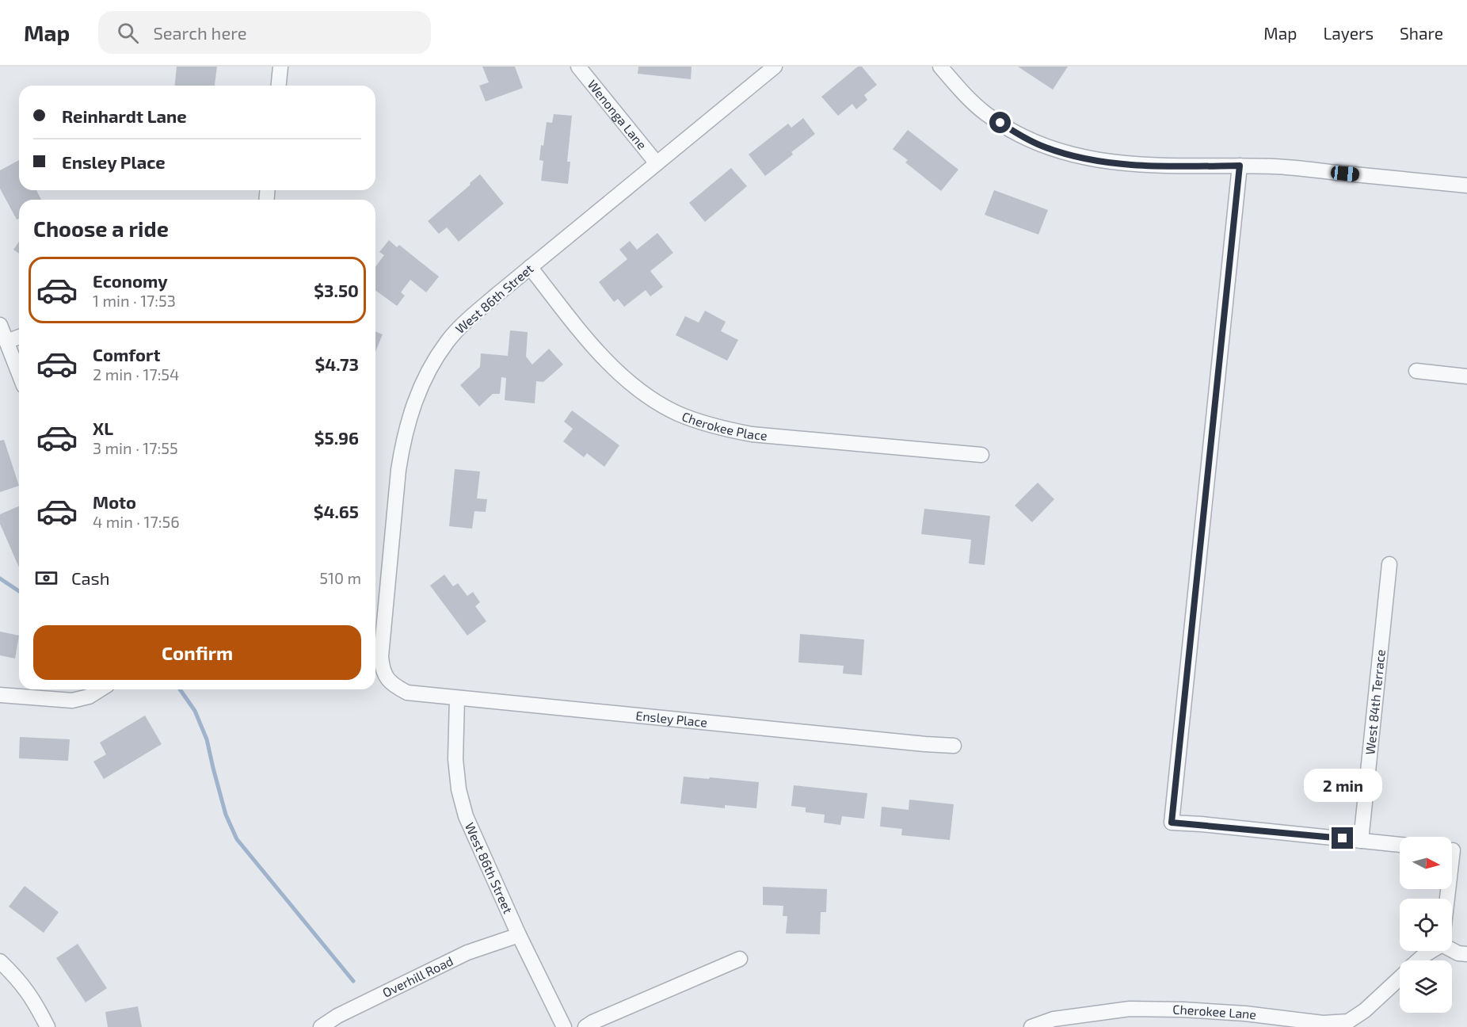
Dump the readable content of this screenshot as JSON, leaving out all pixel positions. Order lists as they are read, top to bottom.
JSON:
{
  "streets": {
    "street": [
      "Wenonga Lane",
      "West 86th Street",
      "Cherokee Place",
      "West 84th Terrace",
      "Ensley Place",
      "Overhill Road",
      "Cherokee Lane"
    ]
  },
  "crossings": [
    ["Wenonga Lane", "West 86th Street"],
    ["West 86th Street", "Cherokee Place"],
    ["West 86th Street", "Ensley Place"],
    ["West 86th Street", "Overhill Road"]
  ],
  "north": "right",
  "page": {
    "header": "Map",
    "search": "Search here",
    "nav": ["Map", "Layers", "Share"],
    "banner": ["Reinhardt Lane", "Ensley Place"],
    "heading": "Choose a ride",
    "list": [
      {
        "name": "Economy",
        "note": "1 min · 17:53",
        "value": "$3.50"
      },
      {
        "name": "Comfort",
        "note": "2 min · 17:54",
        "value": "$4.73"
      },
      {
        "name": "XL",
        "note": "3 min · 17:55",
        "value": "$5.96"
      },
      {
        "name": "Moto",
        "note": "4 min · 17:56",
        "value": "$4.65"
      }
    ],
    "pay": ["Cash", "510 m"],
    "buttons": "Confirm",
    "bubble": "2 min"
  }
}
